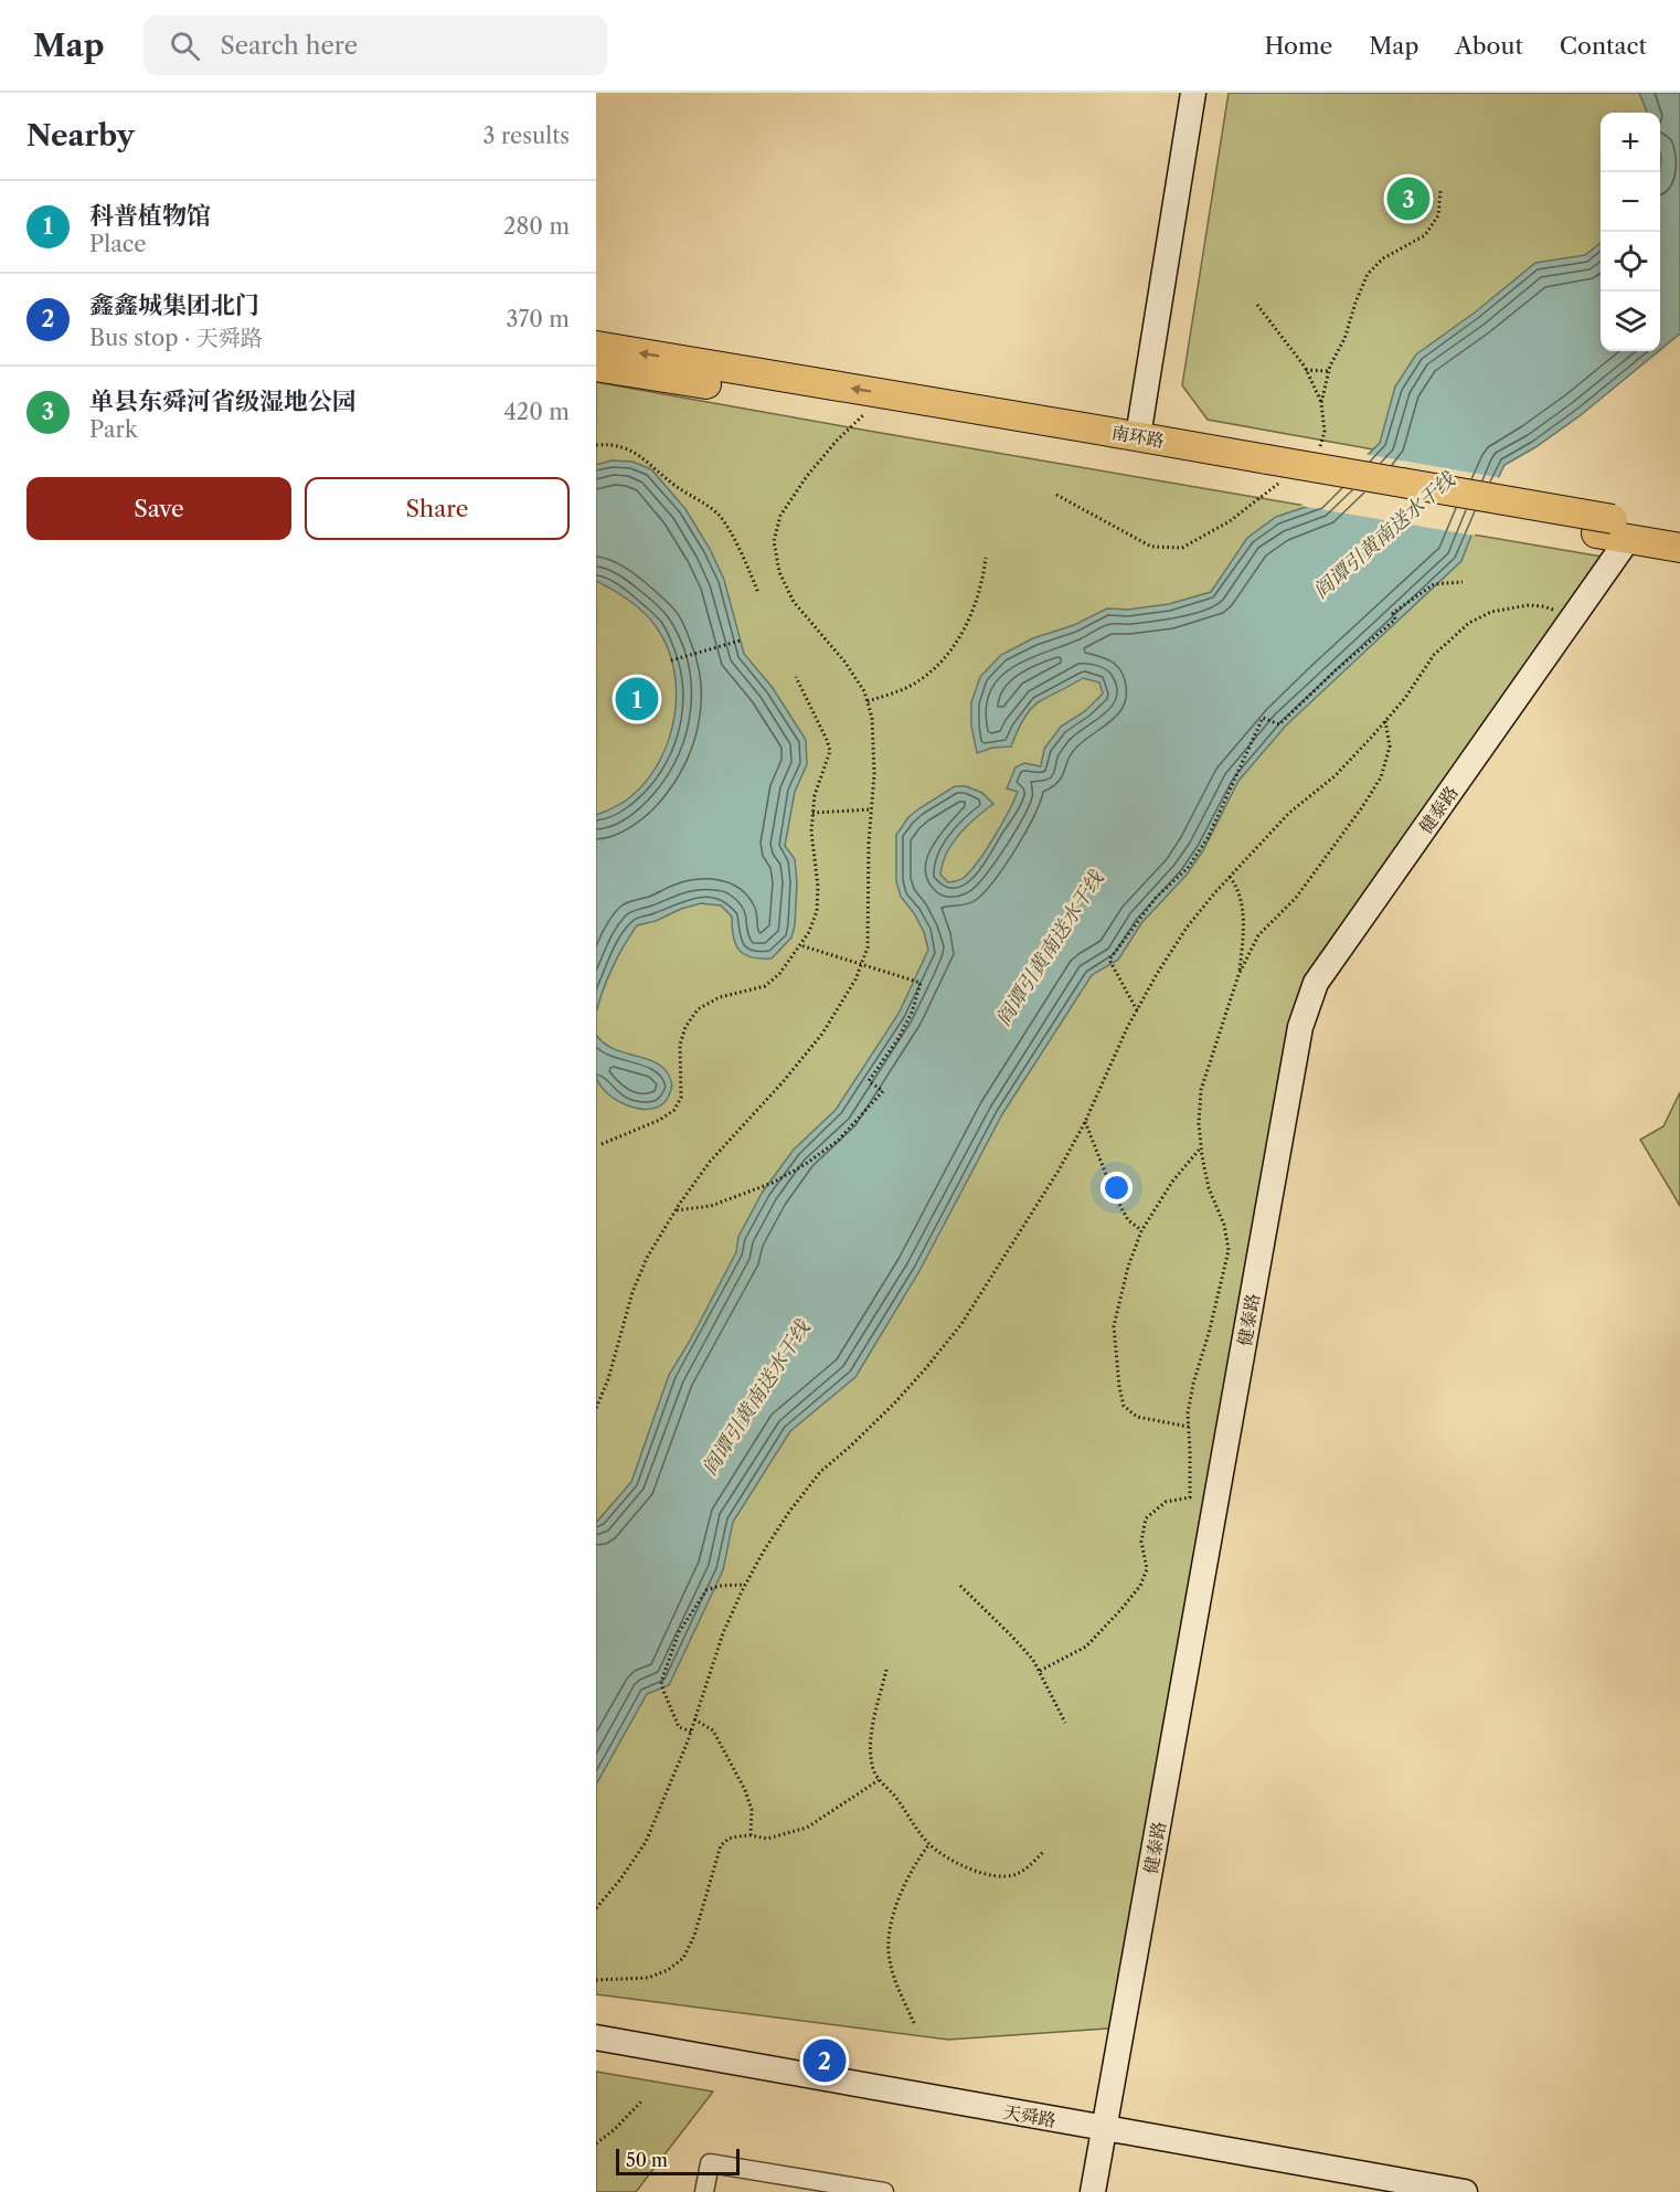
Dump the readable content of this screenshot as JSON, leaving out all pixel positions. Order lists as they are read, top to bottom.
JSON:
{
  "streets": {
    "main road": ["南环路"],
    "street": ["健泰路", "天舜路"]
  },
  "crossings": [
    ["南环路", "健泰路"],
    ["健泰路", "天舜路"]
  ],
  "water": ["阎谭引黄南送水干线"],
  "scale_bar": "50 m",
  "page": {
    "header": "Map",
    "search": "Search here",
    "nav": [
      "Home",
      "Map",
      "About",
      "Contact"
    ],
    "heading": ["Nearby", "3 results"],
    "map_buttons": ["+", "−"],
    "pins": ["3", "1", "2"],
    "list": [
      {
        "mark": "1",
        "name": "科普植物馆",
        "note": "Place",
        "value": "280 m"
      },
      {
        "mark": "2",
        "name": "鑫鑫城集团北门",
        "note": "Bus stop · 天舜路",
        "value": "370 m"
      },
      {
        "mark": "3",
        "name": "单县东舜河省级湿地公园",
        "note": "Park",
        "value": "420 m"
      }
    ],
    "buttons": ["Save", "Share"],
    "scale": "50 m"
  }
}
